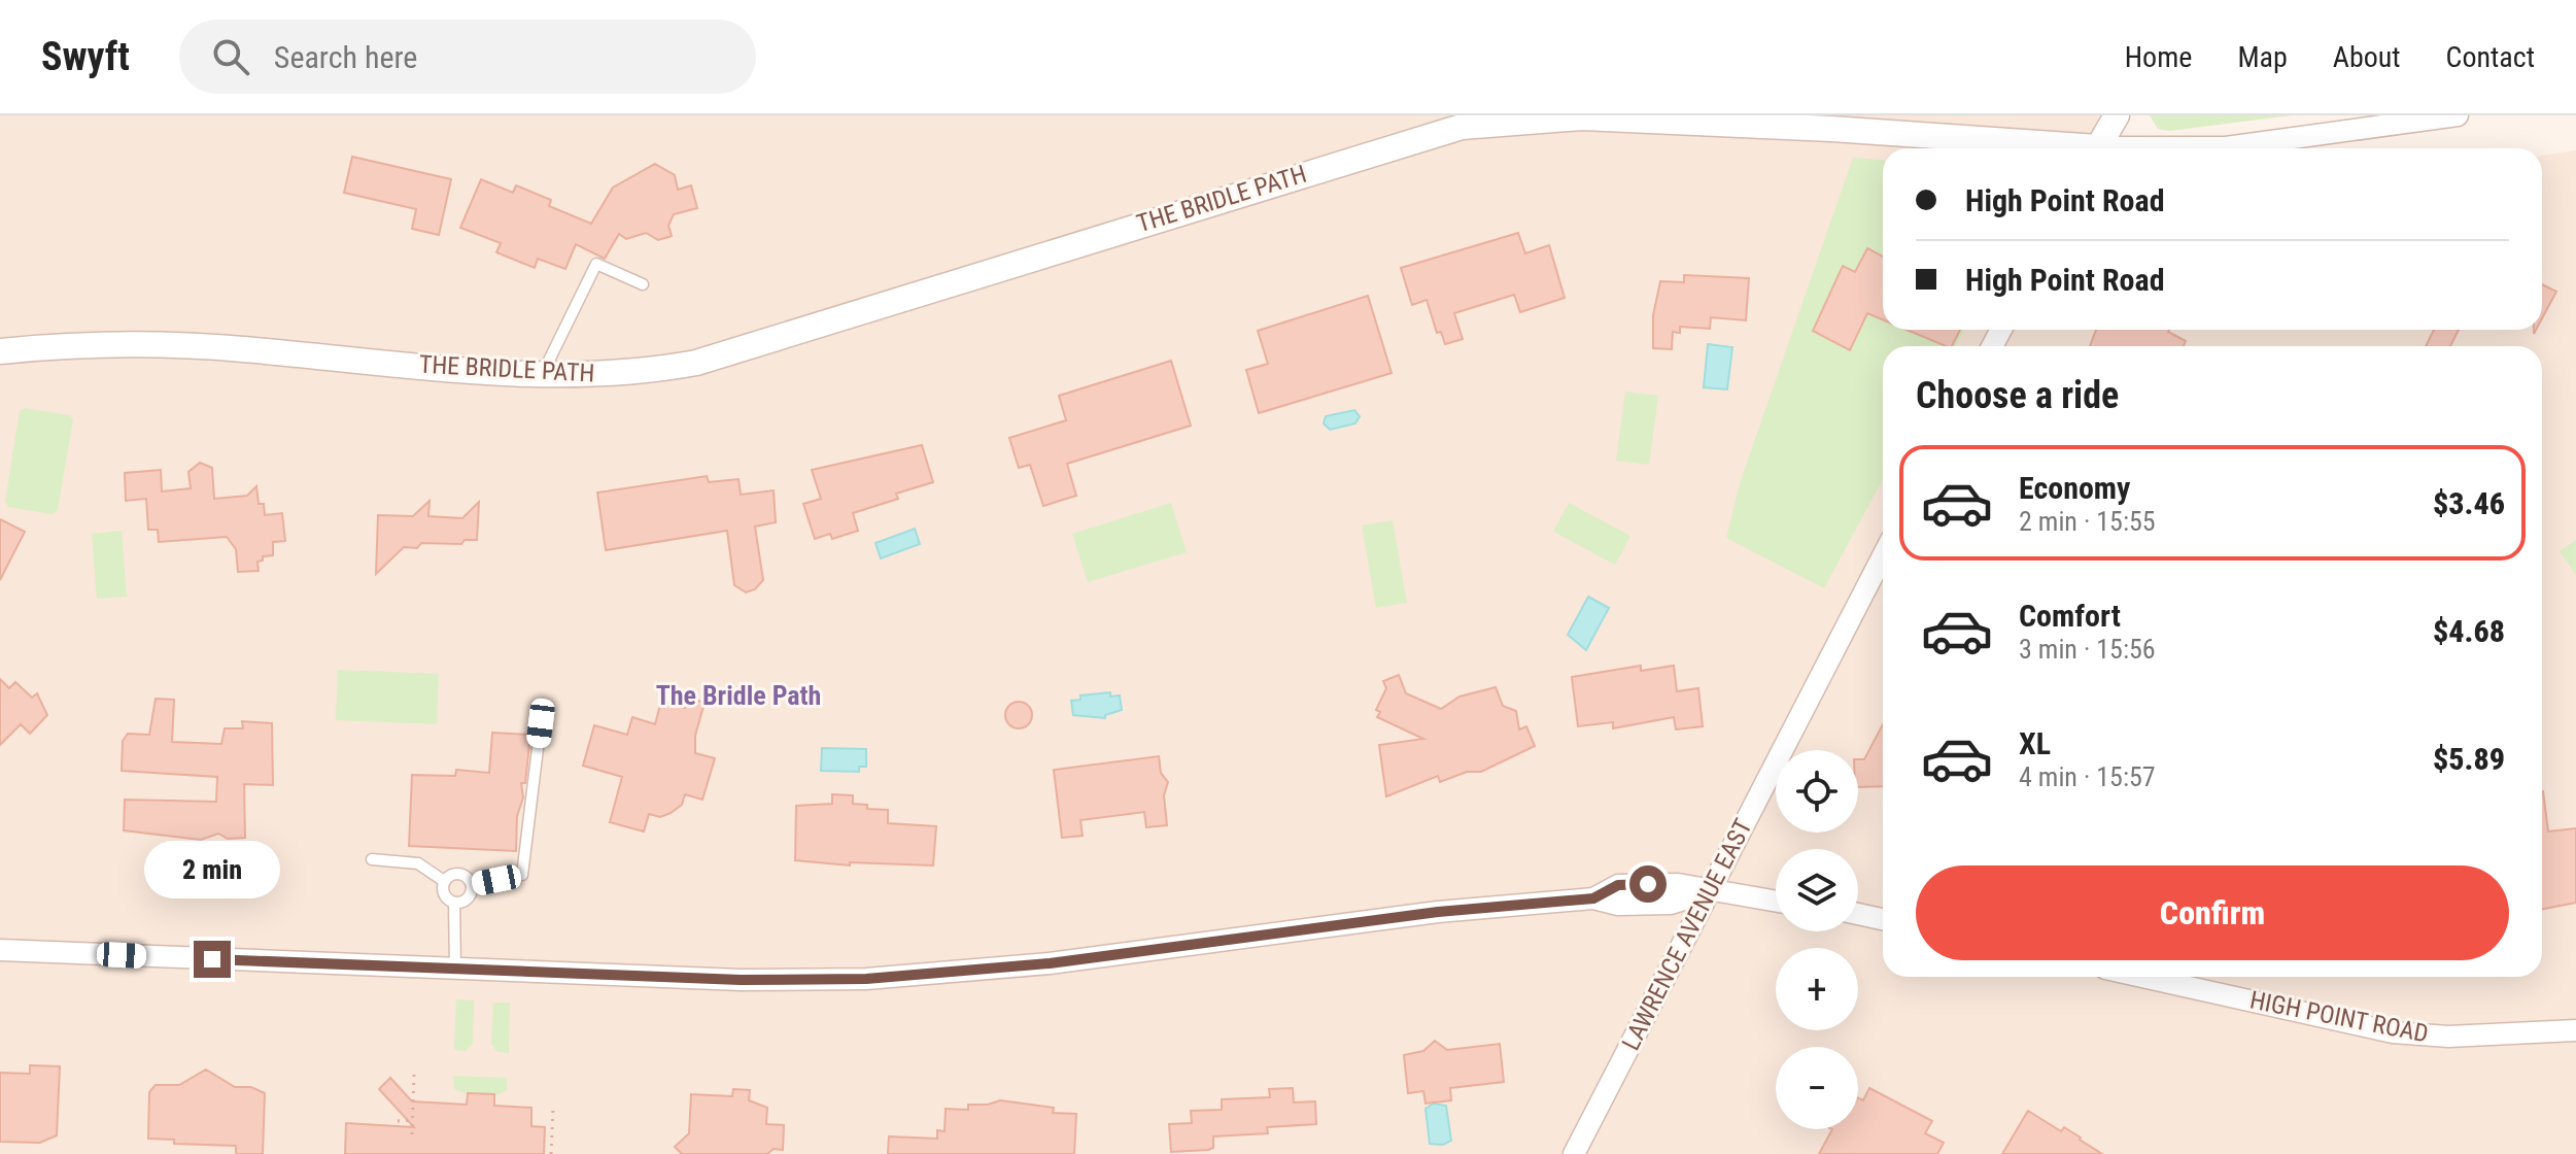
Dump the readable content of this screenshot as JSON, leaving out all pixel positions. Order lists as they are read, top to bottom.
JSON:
{
  "streets": {
    "street": ["THE BRIDLE PATH", "LAWRENCE AVENUE EAST", "HIGH POINT ROAD"]
  },
  "districts": ["The Bridle Path"],
  "page": {
    "header": "Swyft",
    "search": "Search here",
    "nav": [
      "Home",
      "Map",
      "About",
      "Contact"
    ],
    "banner": ["High Point Road", "High Point Road"],
    "heading": "Choose a ride",
    "list": [
      {
        "name": "Economy",
        "note": "2 min · 15:55",
        "value": "$3.46"
      },
      {
        "name": "Comfort",
        "note": "3 min · 15:56",
        "value": "$4.68"
      },
      {
        "name": "XL",
        "note": "4 min · 15:57",
        "value": "$5.89"
      }
    ],
    "map_buttons": ["+", "−"],
    "bubble": "2 min",
    "buttons": "Confirm"
  }
}
